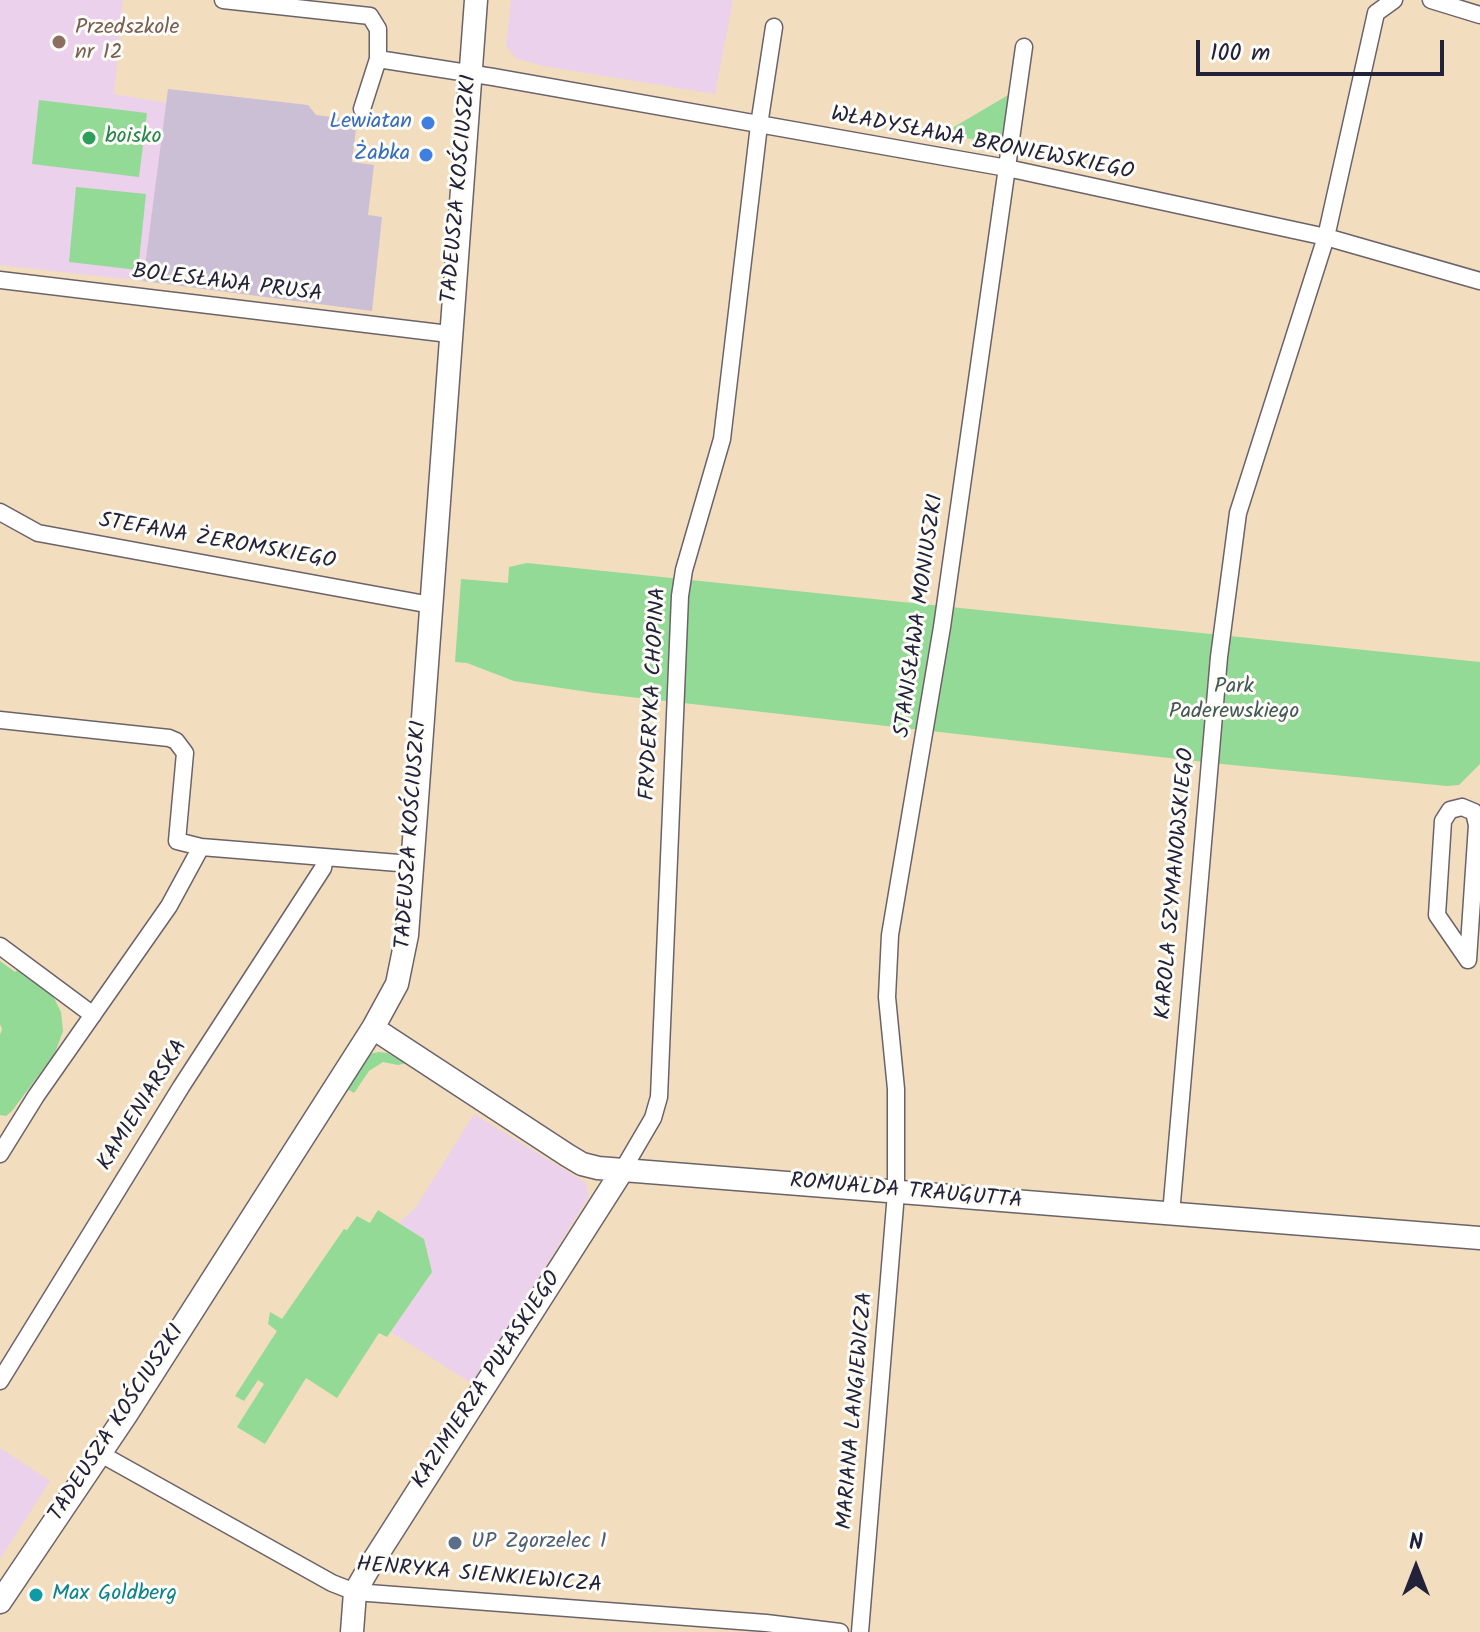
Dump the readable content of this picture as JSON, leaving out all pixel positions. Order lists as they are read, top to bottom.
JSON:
{
  "streets": {
    "street": [
      "WŁADYSŁAWA BRONIEWSKIEGO",
      "TADEUSZA KOŚCIUSZKI",
      "BOLESŁAWA PRUSA",
      "STEFANA ŻEROMSKIEGO",
      "STANISŁAWA MONIUSZKI",
      "FRYDERYKA CHOPINA",
      "KAROLA SZYMANOWSKIEGO",
      "KAMIENIARSKA",
      "ROMUALDA TRAUGUTTA",
      "KAZIMIERZA PUŁASKIEGO",
      "MARIANA LANGIEWICZA",
      "HENRYKA SIENKIEWICZA"
    ]
  },
  "crossings": [
    ["WŁADYSŁAWA BRONIEWSKIEGO", "TADEUSZA KOŚCIUSZKI"],
    ["WŁADYSŁAWA BRONIEWSKIEGO", "STANISŁAWA MONIUSZKI"],
    ["WŁADYSŁAWA BRONIEWSKIEGO", "FRYDERYKA CHOPINA"],
    ["WŁADYSŁAWA BRONIEWSKIEGO", "KAROLA SZYMANOWSKIEGO"],
    ["TADEUSZA KOŚCIUSZKI", "BOLESŁAWA PRUSA"],
    ["TADEUSZA KOŚCIUSZKI", "STEFANA ŻEROMSKIEGO"],
    ["TADEUSZA KOŚCIUSZKI", "ROMUALDA TRAUGUTTA"],
    ["TADEUSZA KOŚCIUSZKI", "HENRYKA SIENKIEWICZA"],
    ["STANISŁAWA MONIUSZKI", "ROMUALDA TRAUGUTTA"],
    ["STANISŁAWA MONIUSZKI", "MARIANA LANGIEWICZA"],
    ["FRYDERYKA CHOPINA", "ROMUALDA TRAUGUTTA"],
    ["FRYDERYKA CHOPINA", "KAZIMIERZA PUŁASKIEGO"],
    ["KAROLA SZYMANOWSKIEGO", "ROMUALDA TRAUGUTTA"],
    ["ROMUALDA TRAUGUTTA", "KAZIMIERZA PUŁASKIEGO"],
    ["ROMUALDA TRAUGUTTA", "MARIANA LANGIEWICZA"],
    ["KAZIMIERZA PUŁASKIEGO", "HENRYKA SIENKIEWICZA"]
  ],
  "parks": ["Park Paderewskiego"],
  "places": [
    "Przedszkole nr 12",
    "Lewiatan",
    "boisko",
    "Żabka",
    "UP Zgorzelec 1",
    "Max Goldberg"
  ],
  "scale_bar": "100 m",
  "north": "top"
}
